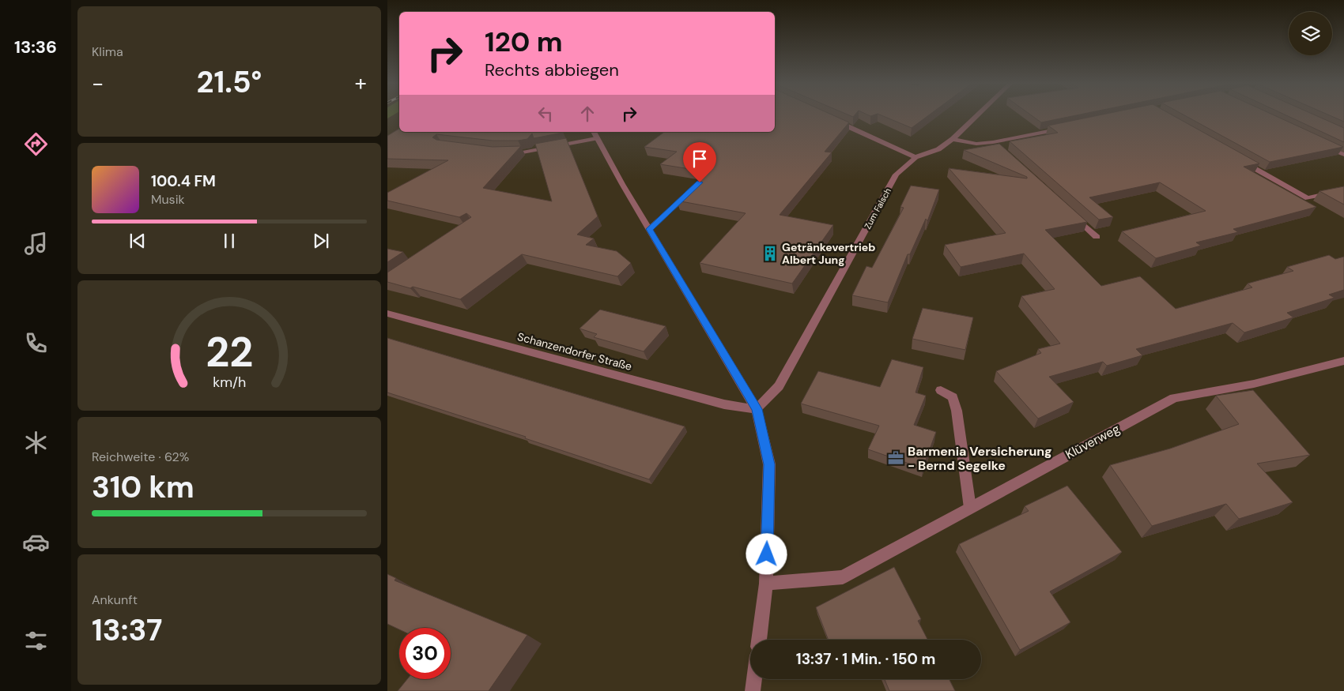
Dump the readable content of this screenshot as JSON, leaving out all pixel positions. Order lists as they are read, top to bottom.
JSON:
{
  "streets": {
    "street": ["Zum Falsch", "Schanzendorfer Straße", "Klüverweg"]
  },
  "crossings": [
    ["Zum Falsch", "Schanzendorfer Straße"]
  ],
  "places": {
    "building": ["Getränkevertrieb Albert Jung"],
    "office": ["Barmenia Versicherung - Bernd Segelke"]
  },
  "page": {
    "tabs": "13:36",
    "tile": [
      "Klima",
      ["Reichweite · 62%", "310 km"],
      ["Ankunft", "13:37"]
    ],
    "turn": ["120 m", "Rechts abbiegen"],
    "heat": ["−", "21.5°", "+"],
    "song": ["100.4 FM", "Musik"],
    "limit": "30",
    "trip": "13:37 · 1 Min. · 150 m",
    "gauge": ["22", "km/h"]
  }
}
